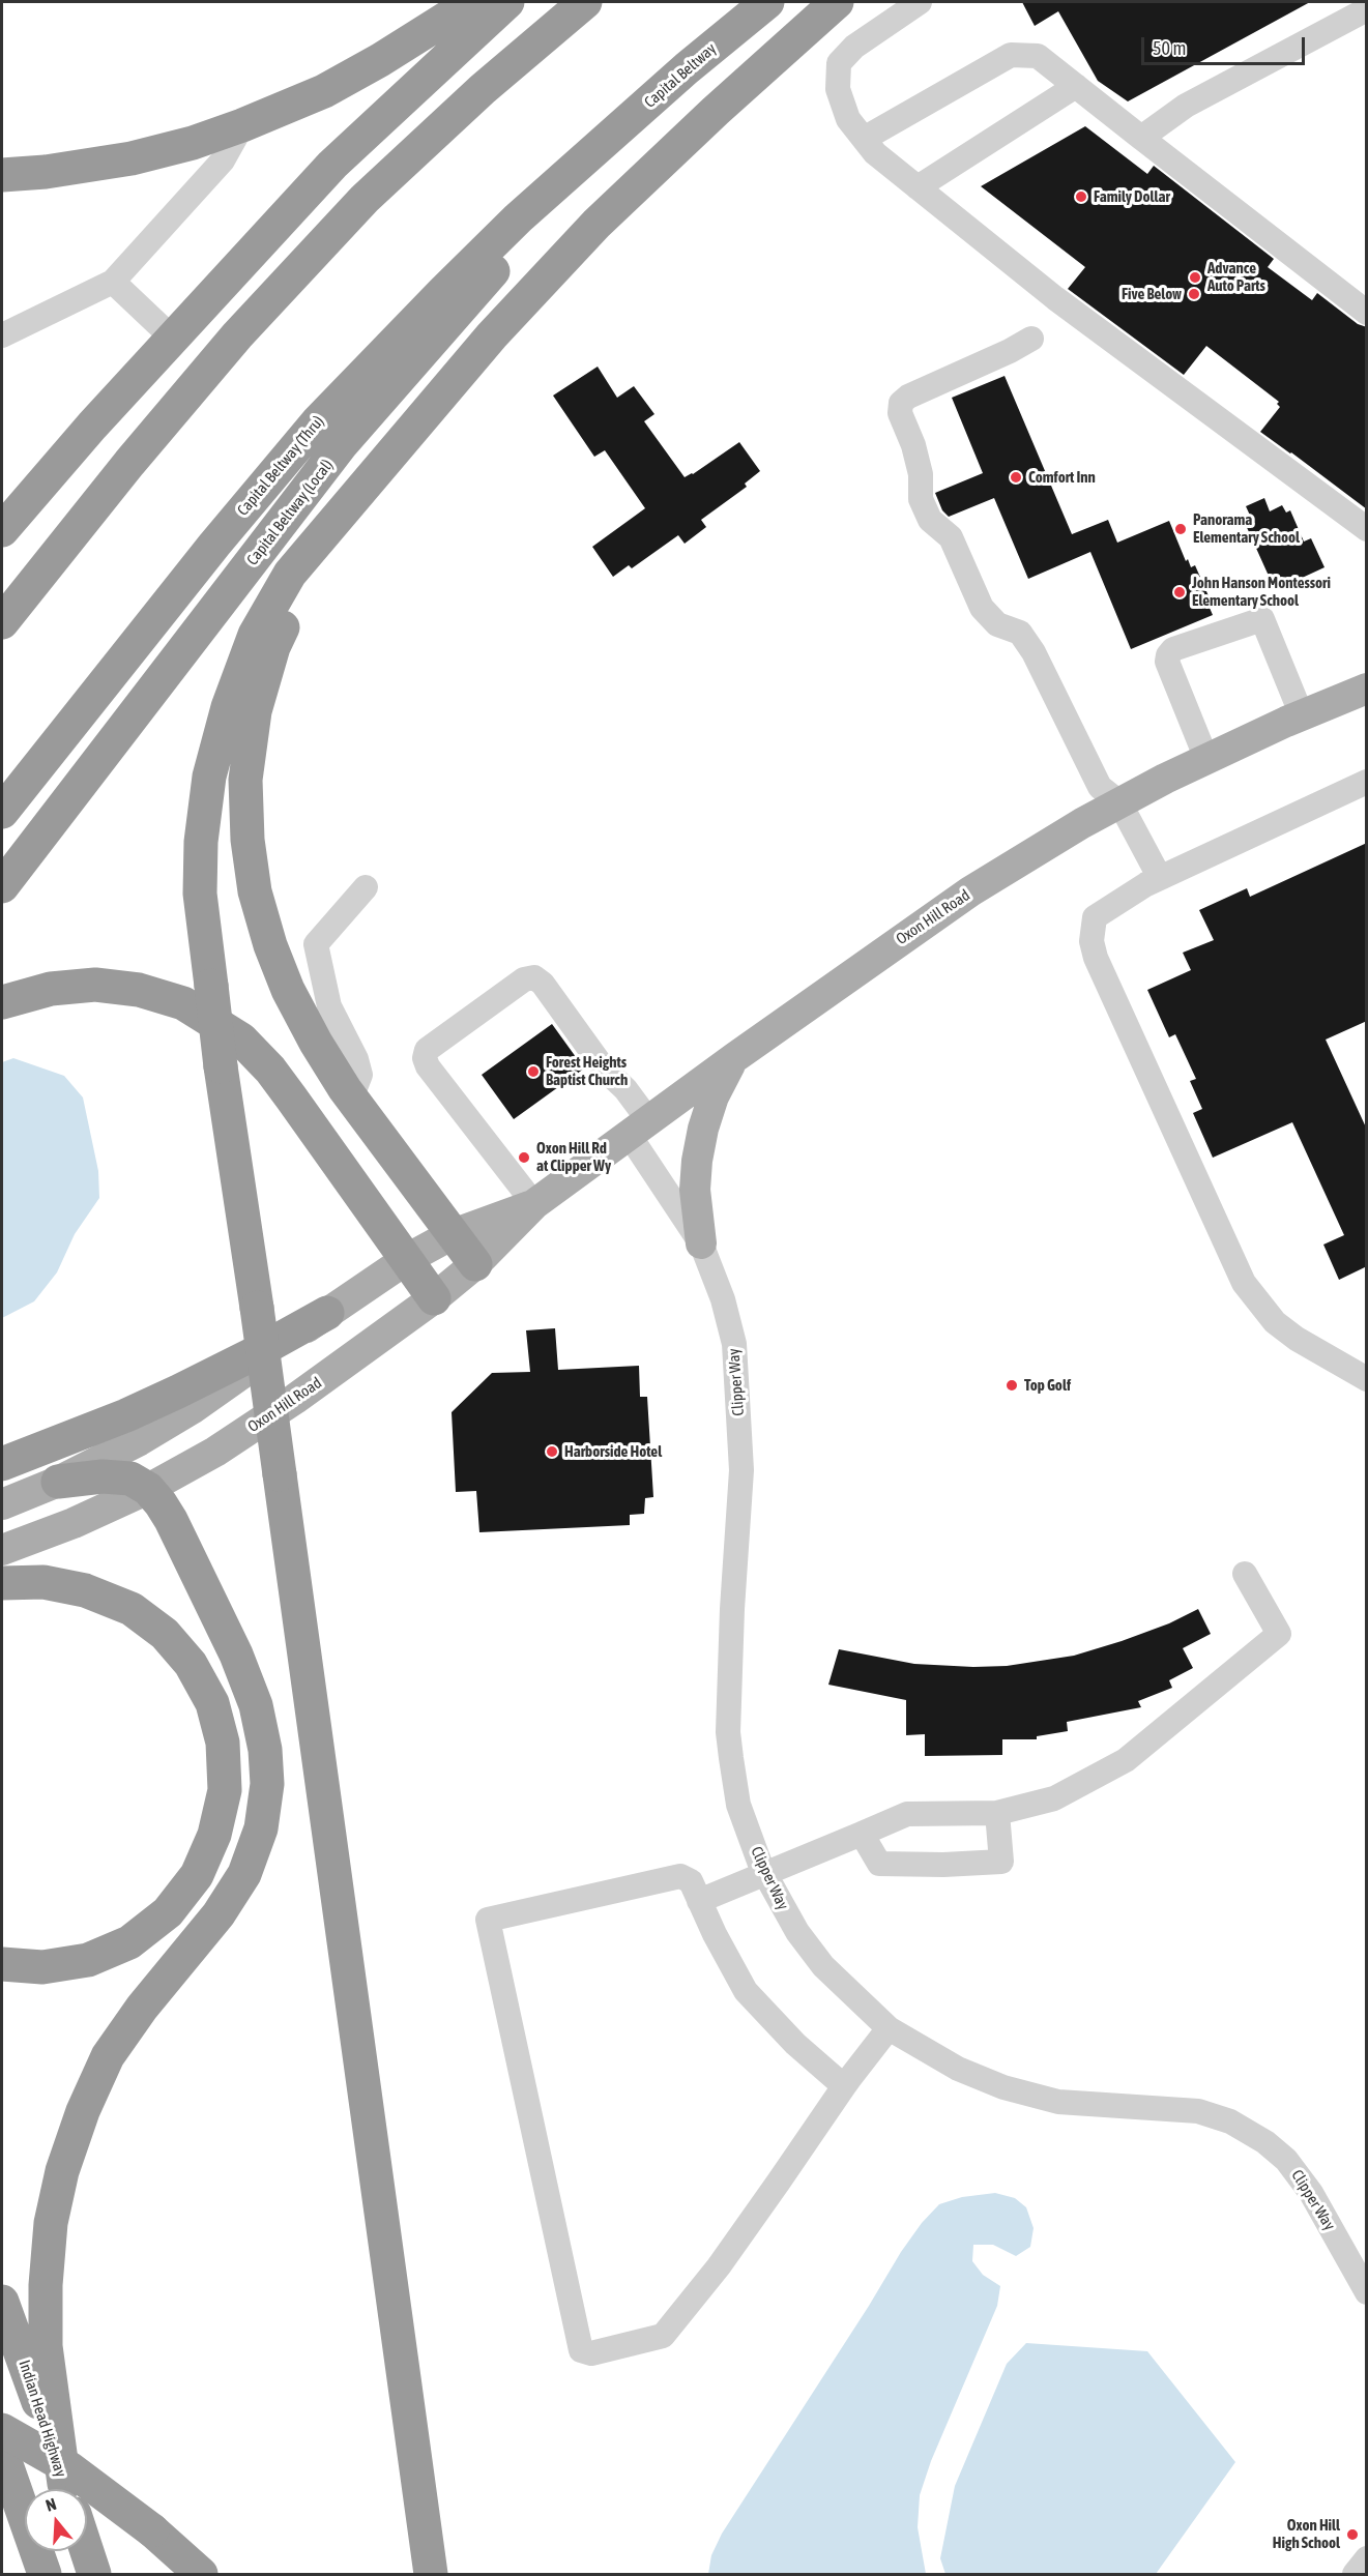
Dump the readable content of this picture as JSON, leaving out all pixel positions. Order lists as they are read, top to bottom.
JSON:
{
  "streets": {
    "highway": [
      "Capital Beltway",
      "Capital Beltway (Thru)",
      "Capital Beltway (Local)",
      "Indian Head Highway"
    ],
    "main road": ["Oxon Hill Road"],
    "street": ["Clipper Way"]
  },
  "crossings": [
    ["Capital Beltway", "Capital Beltway (Thru)"],
    ["Capital Beltway", "Capital Beltway (Local)"],
    ["Capital Beltway (Thru)", "Capital Beltway (Local)"],
    ["Oxon Hill Road", "Clipper Way"]
  ],
  "places": [
    "Family Dollar",
    "Advance Auto Parts",
    "Five Below",
    "Comfort Inn",
    "Panorama Elementary School",
    "John Hanson Montessori Elementary School",
    "Forest Heights Baptist Church",
    "Oxon Hill Rd at Clipper Wy",
    "Top Golf",
    "Harborside Hotel",
    "Oxon Hill High School"
  ],
  "scale_bar": "50 m",
  "north": "top"
}
